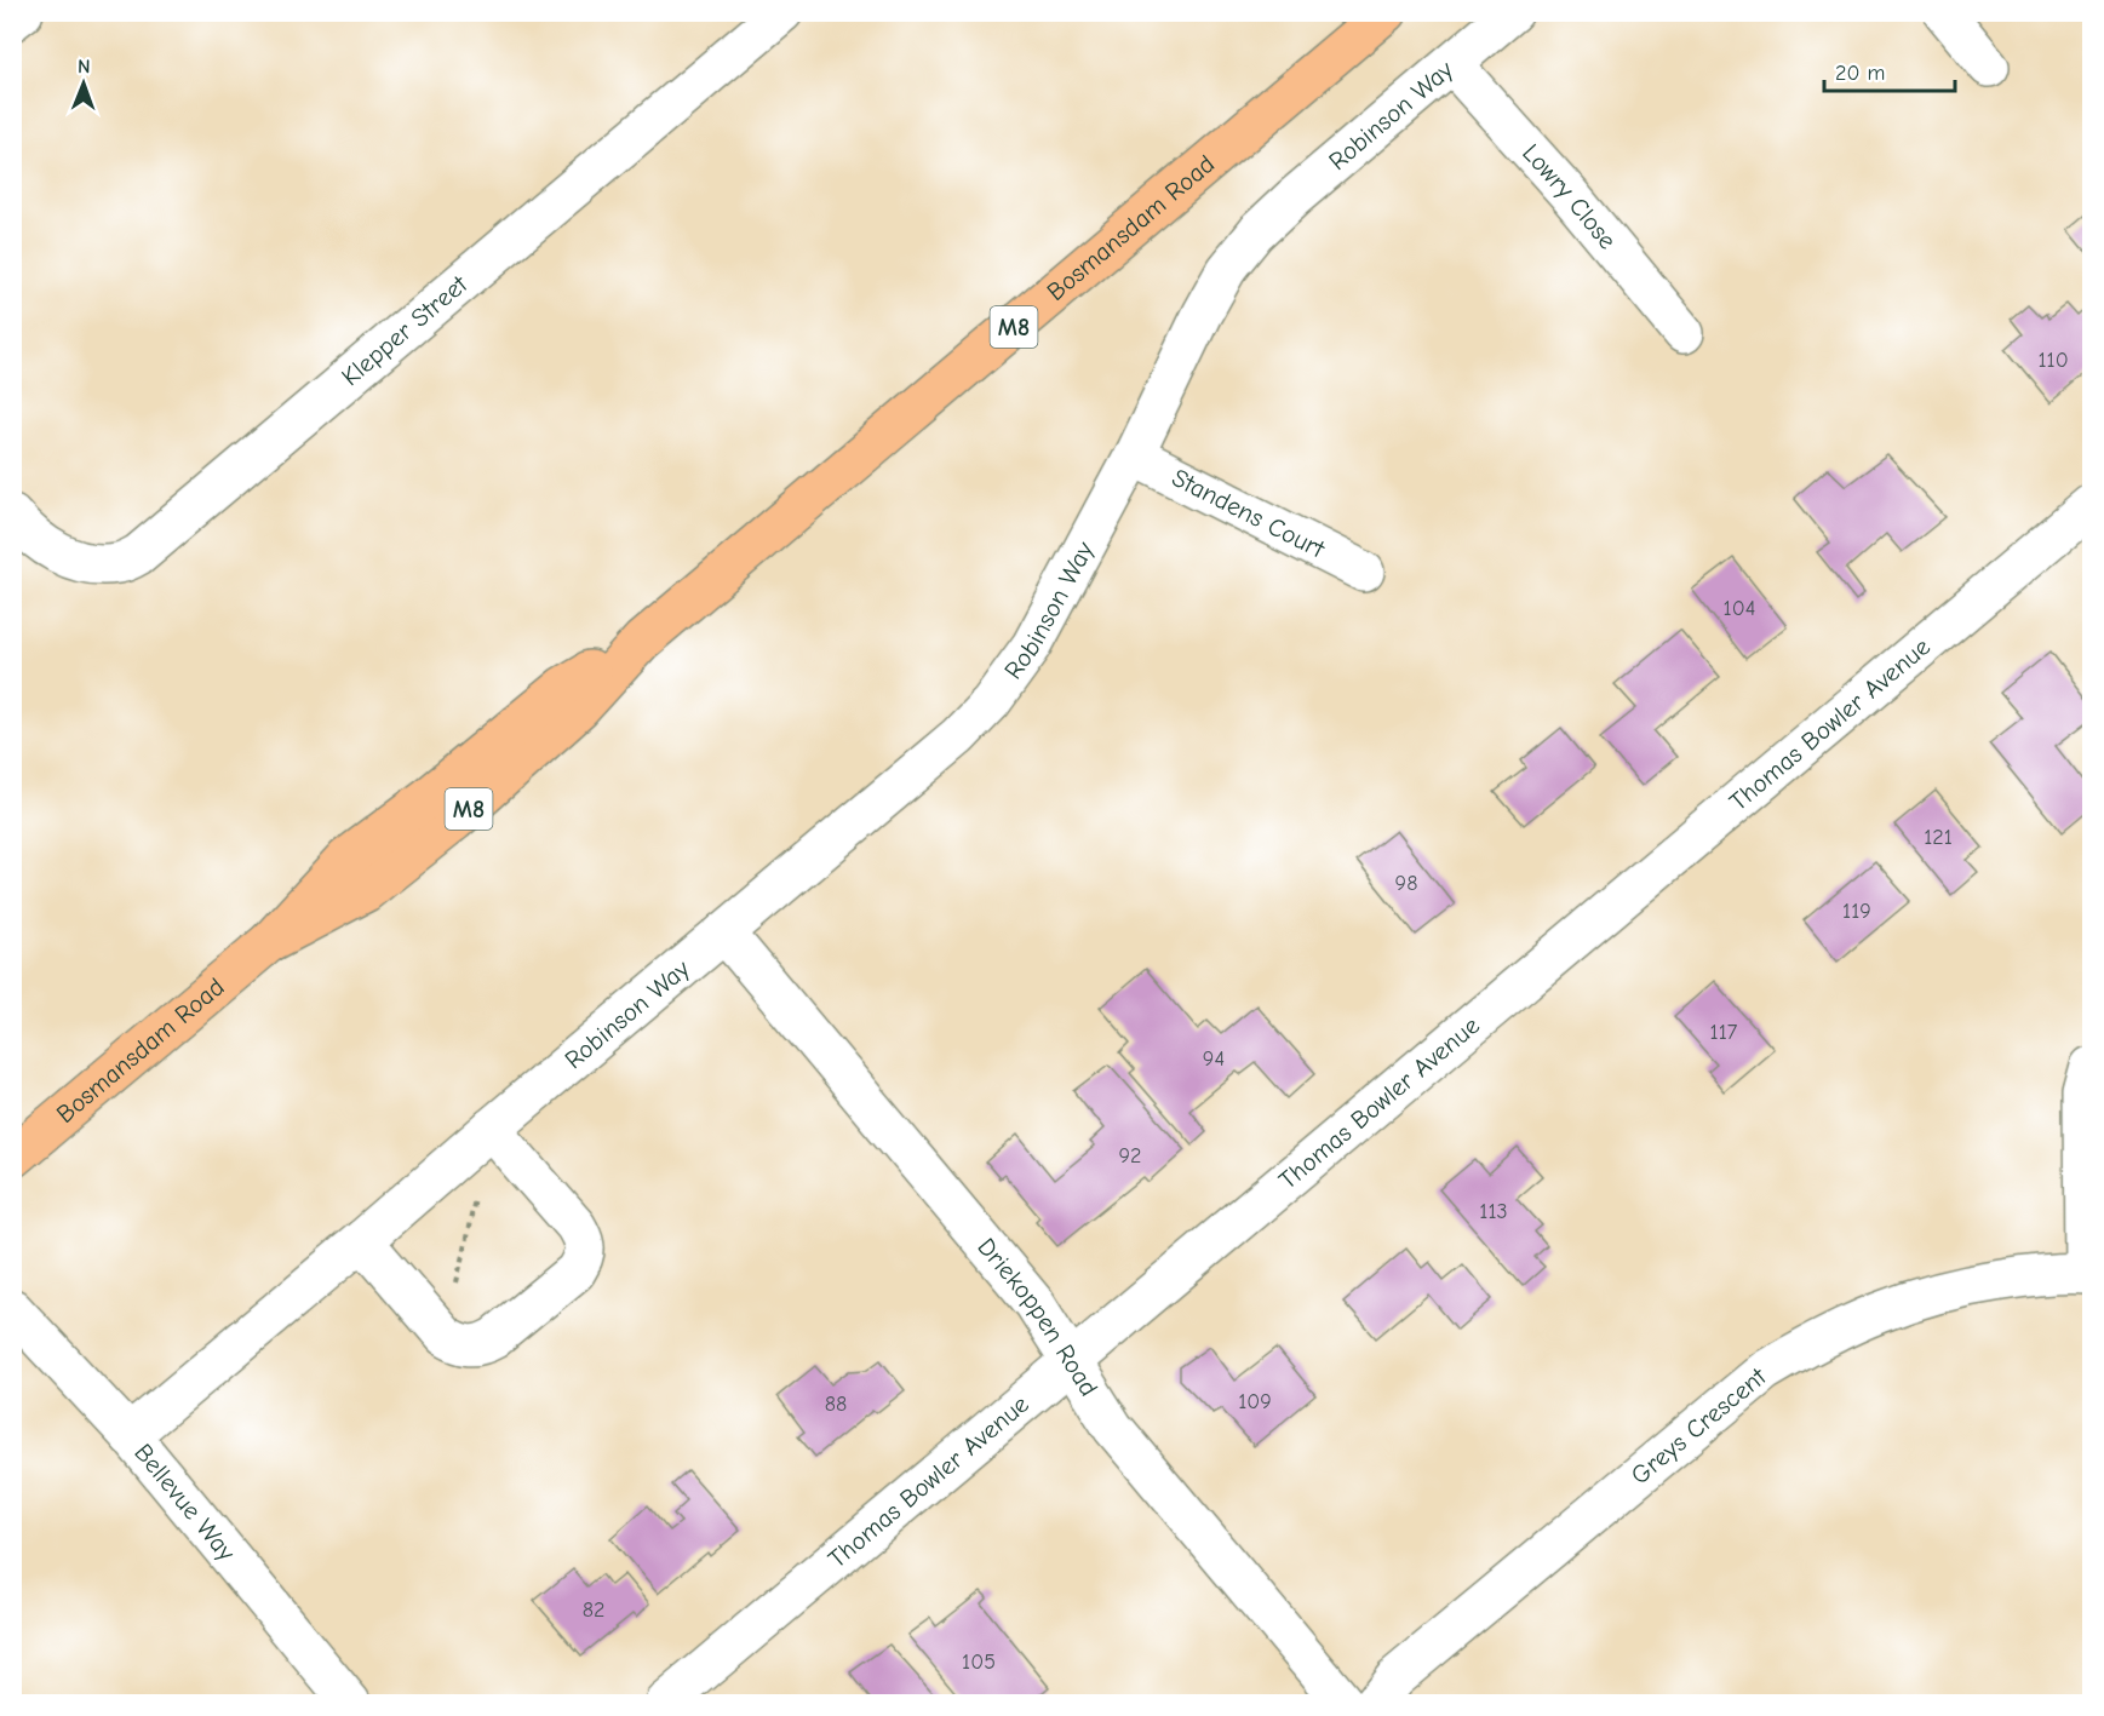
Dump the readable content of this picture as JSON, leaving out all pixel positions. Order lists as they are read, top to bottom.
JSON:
{
  "streets": {
    "main road": ["Bosmansdam Road", "M8"],
    "street": [
      "Robinson Way",
      "Lowry Close",
      "Klepper Street",
      "Standens Court",
      "Thomas Bowler Avenue",
      "Driekoppen Road",
      "Greys Crescent",
      "Bellevue Way"
    ]
  },
  "crossings": [
    ["Robinson Way", "Lowry Close"],
    ["Robinson Way", "Standens Court"],
    ["Robinson Way", "Driekoppen Road"],
    ["Robinson Way", "Bellevue Way"],
    ["Thomas Bowler Avenue", "Driekoppen Road"]
  ],
  "house_numbers": [
    "110",
    "104",
    "121",
    "98",
    "119",
    "117",
    "94",
    "92",
    "113",
    "109",
    "88",
    "82",
    "105"
  ],
  "scale_bar": "20 m",
  "north": "top"
}
